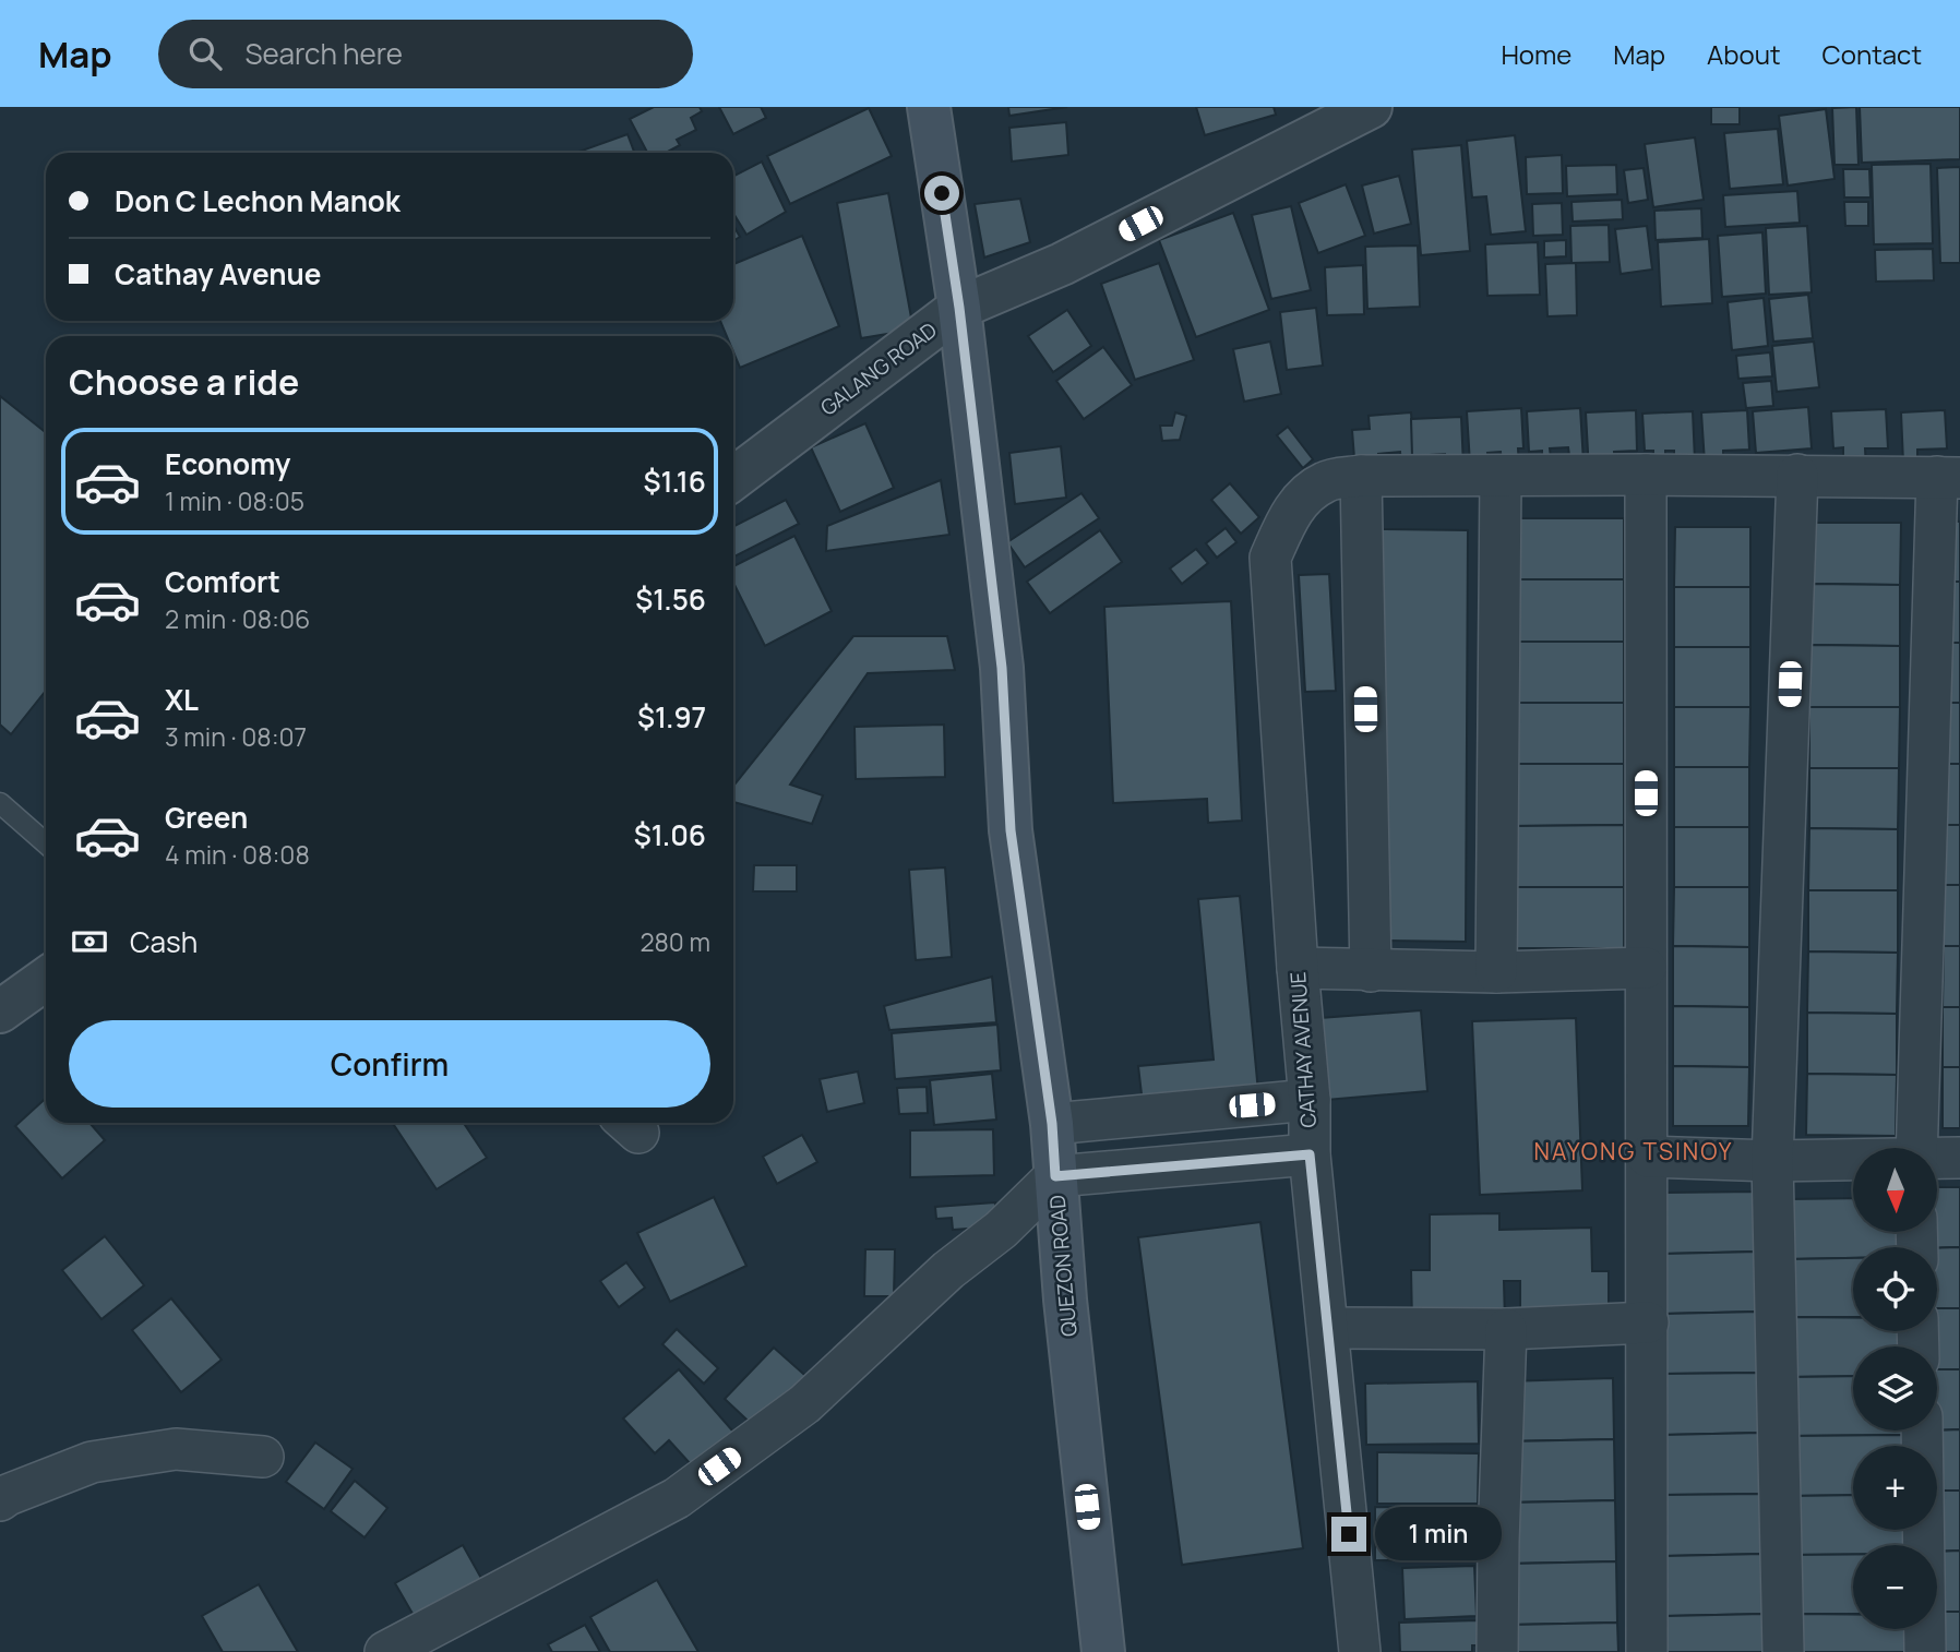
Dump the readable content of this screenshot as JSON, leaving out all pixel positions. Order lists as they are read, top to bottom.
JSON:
{
  "streets": {
    "main road": ["QUEZON ROAD"],
    "street": ["GALANG ROAD", "CATHAY AVENUE"]
  },
  "crossings": [
    ["GALANG ROAD", "QUEZON ROAD"]
  ],
  "districts": ["NAYONG TSINOY"],
  "north": "bottom",
  "page": {
    "header": "Map",
    "search": "Search here",
    "nav": [
      "Home",
      "Map",
      "About",
      "Contact"
    ],
    "banner": ["Don C Lechon Manok", "Cathay Avenue"],
    "heading": "Choose a ride",
    "list": [
      {
        "name": "Economy",
        "note": "1 min · 08:05",
        "value": "$1.16"
      },
      {
        "name": "Comfort",
        "note": "2 min · 08:06",
        "value": "$1.56"
      },
      {
        "name": "XL",
        "note": "3 min · 08:07",
        "value": "$1.97"
      },
      {
        "name": "Green",
        "note": "4 min · 08:08",
        "value": "$1.06"
      }
    ],
    "pay": ["Cash", "280 m"],
    "buttons": "Confirm",
    "map_buttons": ["+", "−"],
    "bubble": "1 min"
  }
}
